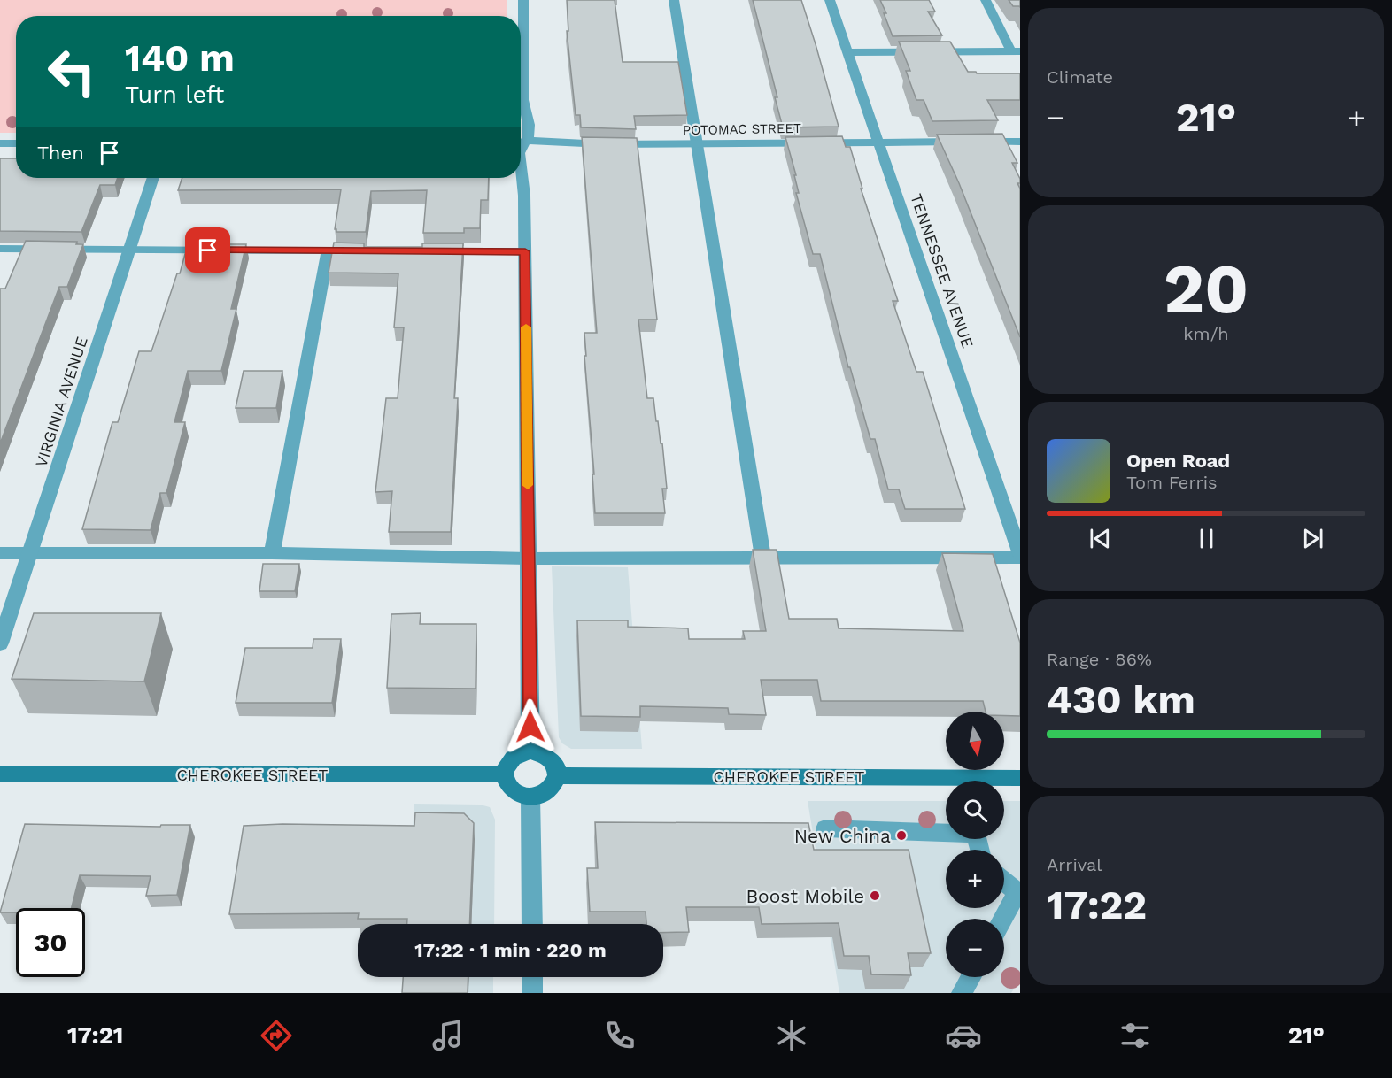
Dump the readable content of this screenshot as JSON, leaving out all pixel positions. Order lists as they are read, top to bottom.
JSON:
{
  "streets": {
    "street": [
      "POTOMAC STREET",
      "TENNESSEE AVENUE",
      "VIRGINIA AVENUE",
      "CHEROKEE STREET"
    ]
  },
  "crossings": [
    ["POTOMAC STREET", "TENNESSEE AVENUE"]
  ],
  "places": ["New China", "Boost Mobile"],
  "north": "bottom",
  "page": {
    "tile": [
      "Climate",
      ["20", "km/h"],
      ["Range · 86%", "430 km"],
      ["Arrival", "17:22"]
    ],
    "turn": ["140 m", "Turn left"],
    "heat": ["−", "21°", "+"],
    "then": "Then",
    "song": ["Open Road", "Tom Ferris"],
    "map_buttons": ["+", "−"],
    "limit": "30",
    "trip": "17:22 · 1 min · 220 m",
    "tabs": ["17:21", "21°"]
  }
}
